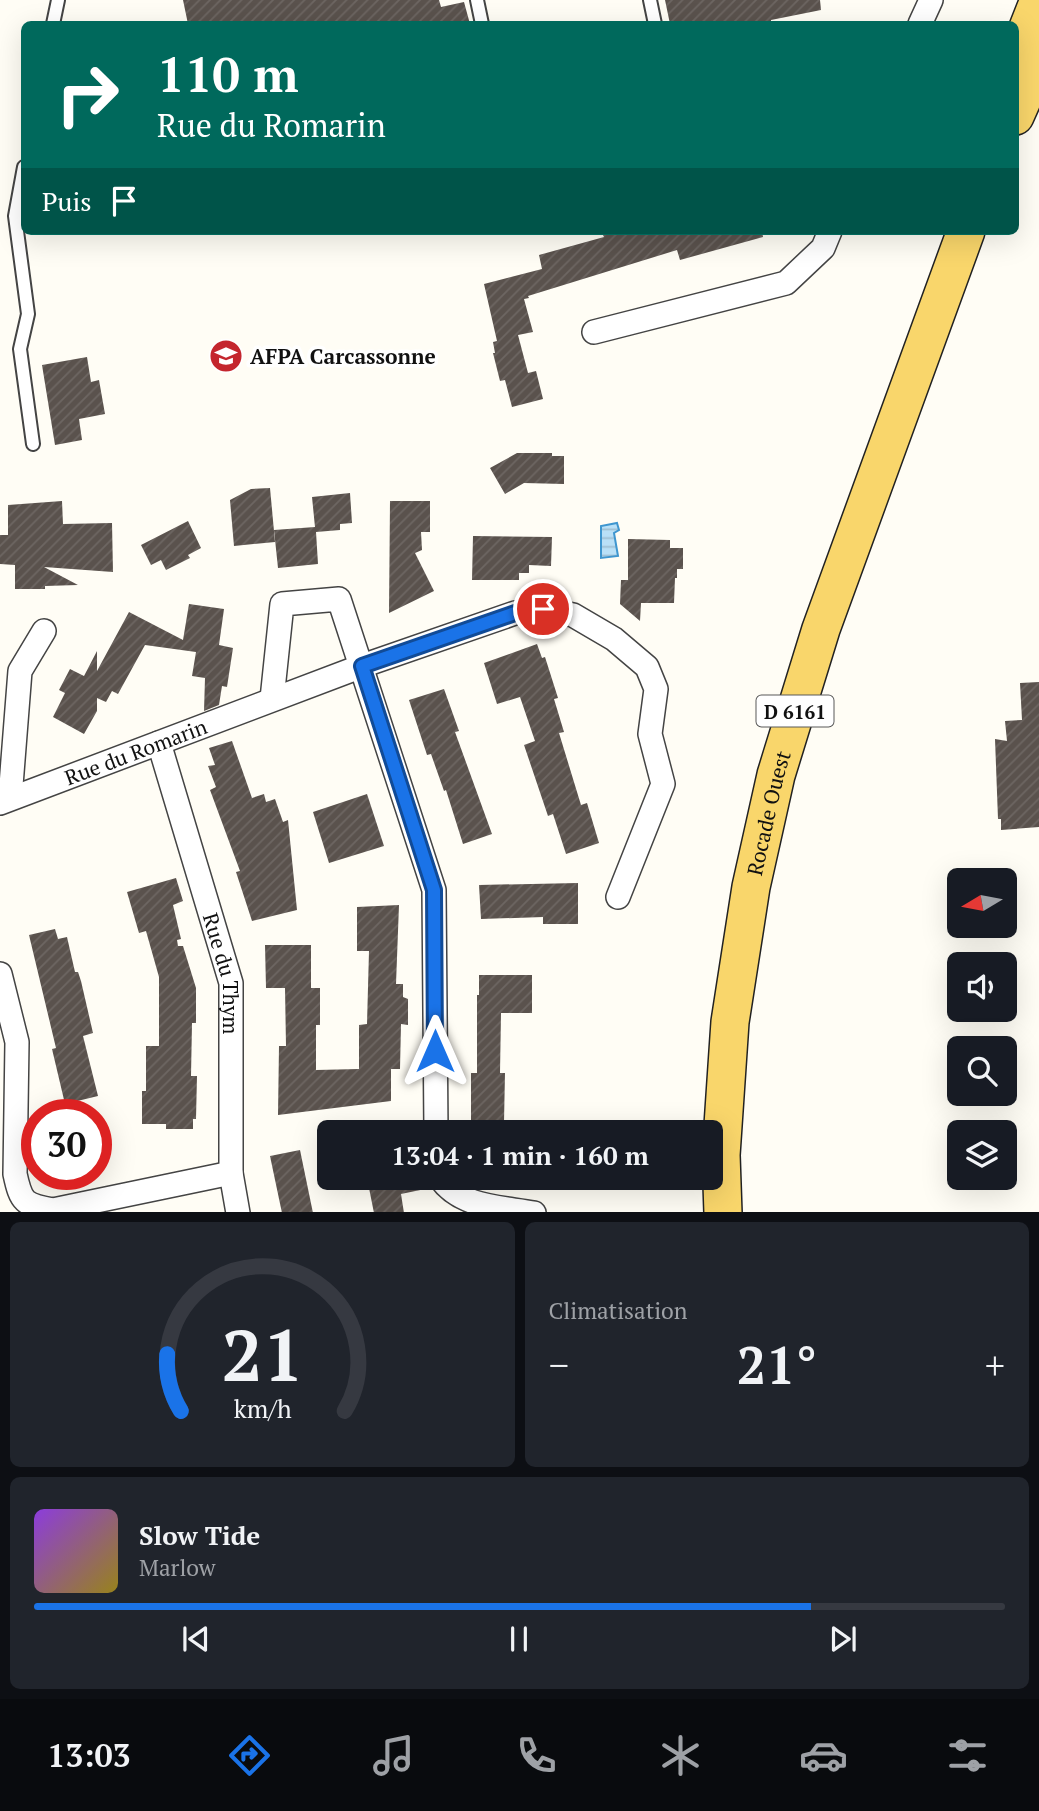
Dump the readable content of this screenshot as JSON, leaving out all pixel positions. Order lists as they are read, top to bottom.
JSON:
{
  "streets": {
    "main road": ["D 6161", "Rocade Ouest"],
    "street": ["Rue du Romarin", "Rue du Thym"]
  },
  "crossings": [
    ["Rue du Romarin", "Rue du Thym"]
  ],
  "places": {
    "school or university": ["AFPA Carcassonne"]
  },
  "north": "left",
  "page": {
    "turn": ["110 m", "Rue du Romarin"],
    "then": "Puis",
    "limit": "30",
    "trip": "13:04 · 1 min · 160 m",
    "tile": "Climatisation",
    "heat": ["−", "21°", "+"],
    "song": ["Slow Tide", "Marlow"],
    "tabs": "13:03",
    "gauge": ["21", "km/h"]
  }
}
